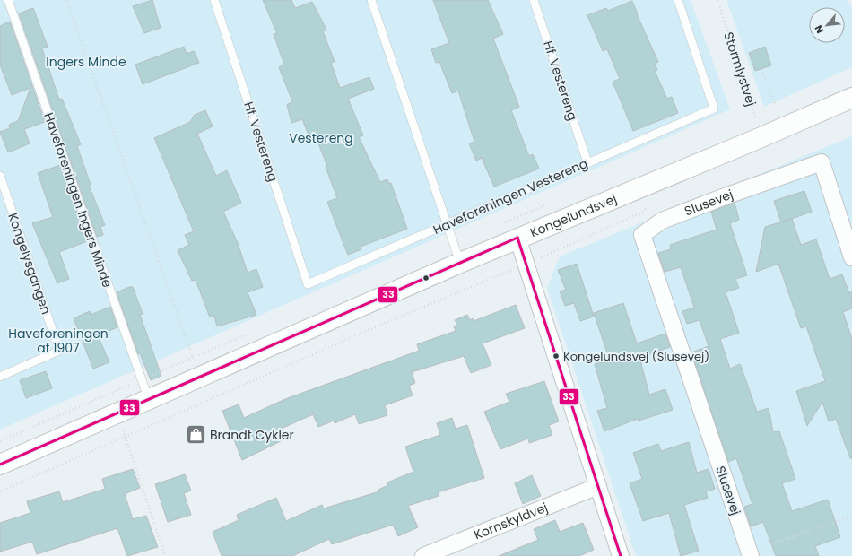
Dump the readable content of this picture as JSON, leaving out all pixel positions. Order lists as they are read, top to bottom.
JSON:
{
  "streets": {
    "street": ["Slusevej", "Kongelundsvej", "Kornskyldvej"],
    "lane": [
      "Hf. Vestereng",
      "Haveforeningen Vestereng",
      "Haveforeningen Ingers Minde",
      "Kongelysgangen"
    ],
    "path": ["Stormlystvej"]
  },
  "crossings": [
    ["Stormlystvej", "Kongelundsvej"],
    ["Hf. Vestereng", "Haveforeningen Vestereng"],
    ["Haveforeningen Ingers Minde", "Kongelundsvej"]
  ],
  "parks": ["Ingers Minde", "Vestereng", "Haveforeningen af 1907"],
  "places": {
    "other": ["Kongelundsvej (Slusevej)"],
    "shop": ["Brandt Cykler"]
  },
  "lines": ["transit line 33"],
  "north": "bottom left"
}
